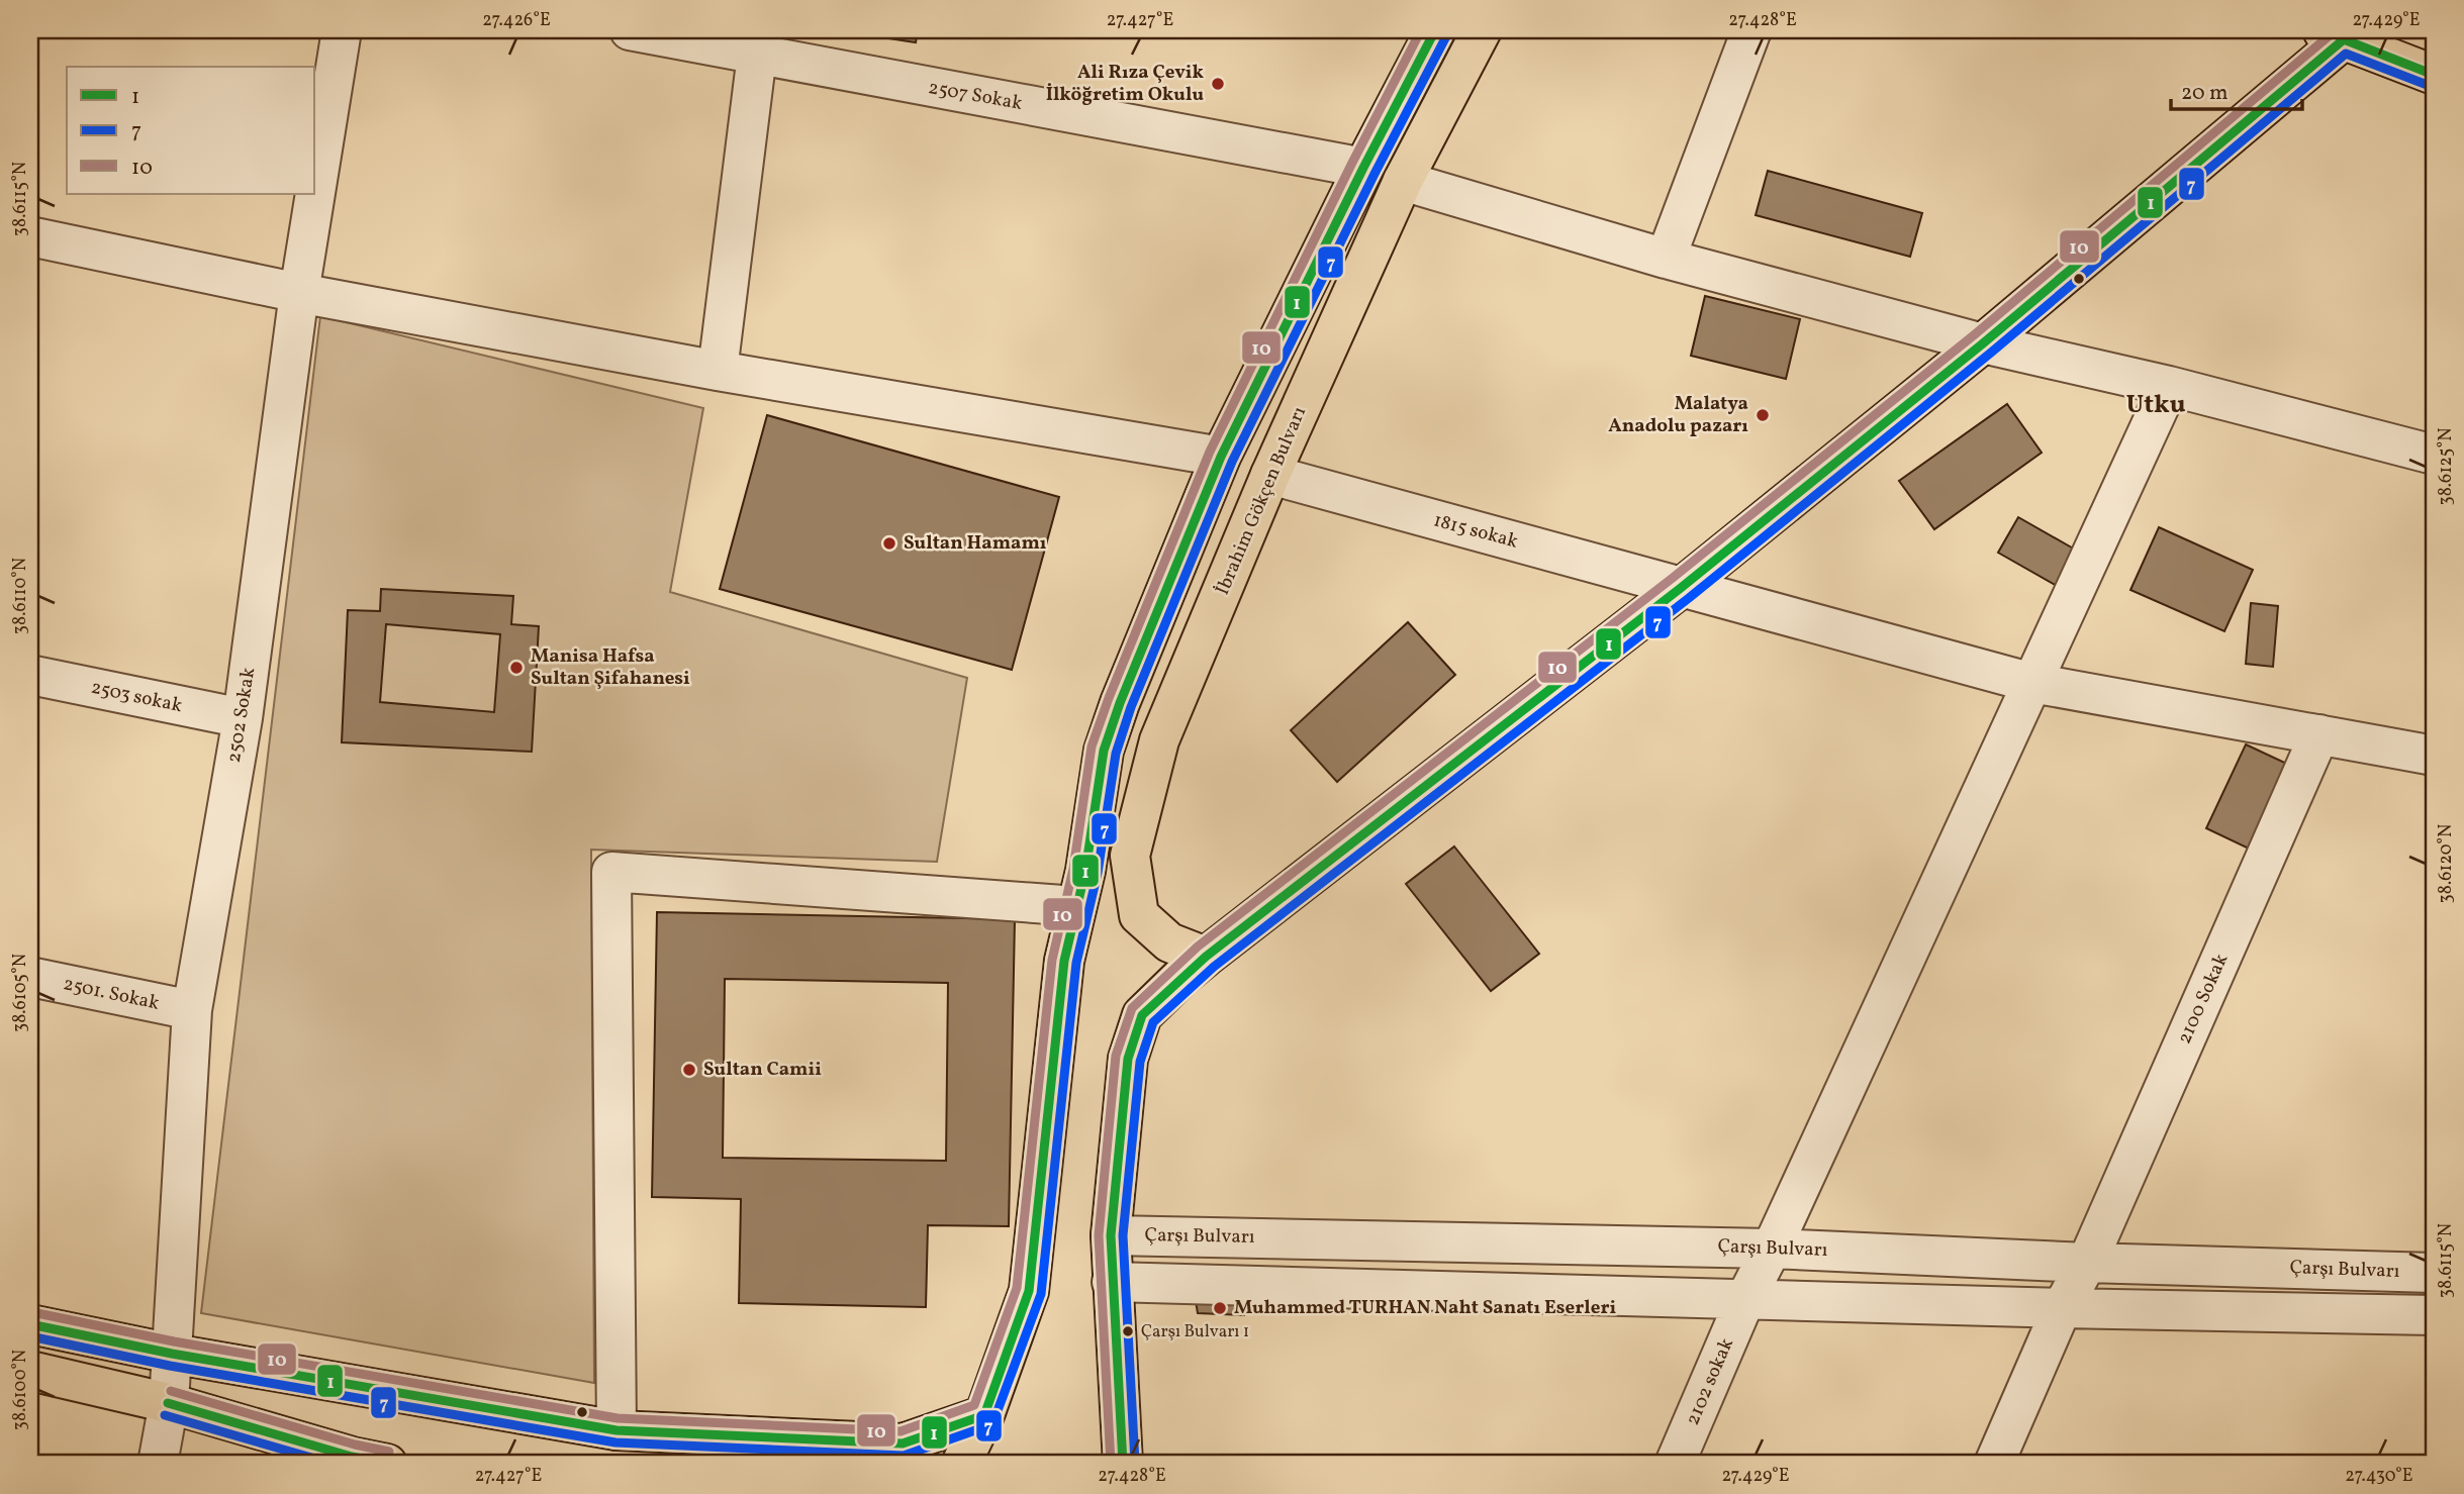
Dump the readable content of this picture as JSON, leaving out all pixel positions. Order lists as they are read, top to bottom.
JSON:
{
  "streets": {
    "main road": ["İbrahim Gökçen Bulvarı"],
    "street": [
      "2507 Sokak",
      "1815 sokak",
      "2503 sokak",
      "2502 Sokak",
      "2501. Sokak",
      "2100 Sokak",
      "Çarşı Bulvarı",
      "2102 sokak"
    ]
  },
  "crossings": [
    ["İbrahim Gökçen Bulvarı", "1815 sokak"],
    ["1815 sokak", "2100 Sokak"],
    ["2503 sokak", "2502 Sokak"],
    ["2502 Sokak", "2501. Sokak"],
    ["2100 Sokak", "Çarşı Bulvarı"]
  ],
  "districts": ["Utku"],
  "places": [
    "Ali Rıza Çevik İlköğretim Okulu",
    "Malatya Anadolu pazarı",
    "Sultan Hamamı",
    "Manisa Hafsa Sultan Şifahanesi",
    "Sultan Camii",
    "Muhammed TURHAN Naht Sanatı Eserleri",
    "Çarşı Bulvarı 1"
  ],
  "lines": ["transit line 1", "transit line 10", "transit line 7"],
  "legend": ["1", "7", "10"],
  "scale_bar": "20 m",
  "coordinates": [
    "27.426°E",
    "27.427°E",
    "27.428°E",
    "27.429°E",
    "38.6115°N",
    "38.6125°N",
    "38.6110°N",
    "38.6120°N",
    "38.6105°N",
    "38.6100°N",
    "27.430°E"
  ]
}
